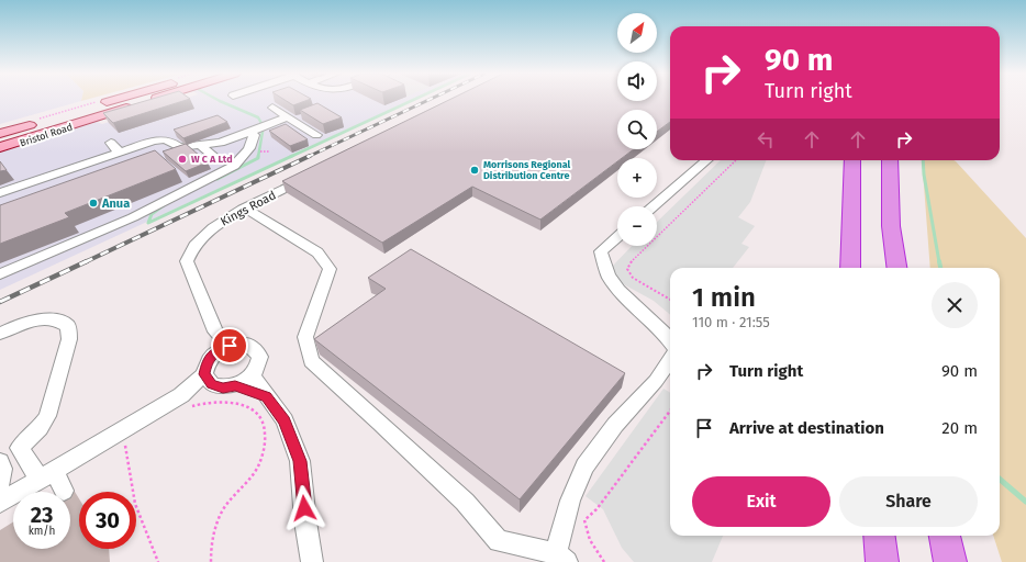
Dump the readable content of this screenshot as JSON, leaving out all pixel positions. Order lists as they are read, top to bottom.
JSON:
{
  "streets": {
    "main road": ["Bristol Road"],
    "street": ["Kings Road"]
  },
  "places": ["W C A Ltd", "Morrisons Regional Distribution Centre", "Anua"],
  "north": "top right",
  "page": {
    "map_buttons": ["+", "−"],
    "turn": ["90 m", "Turn right"],
    "heading": ["1 min", "110 m · 21:55"],
    "list": [
      {
        "name": "Turn right",
        "value": "90 m"
      },
      {
        "name": "Arrive at destination",
        "value": "20 m"
      }
    ],
    "buttons": ["Exit", "Share"],
    "speed": "23 km/h",
    "limit": "30"
  }
}
